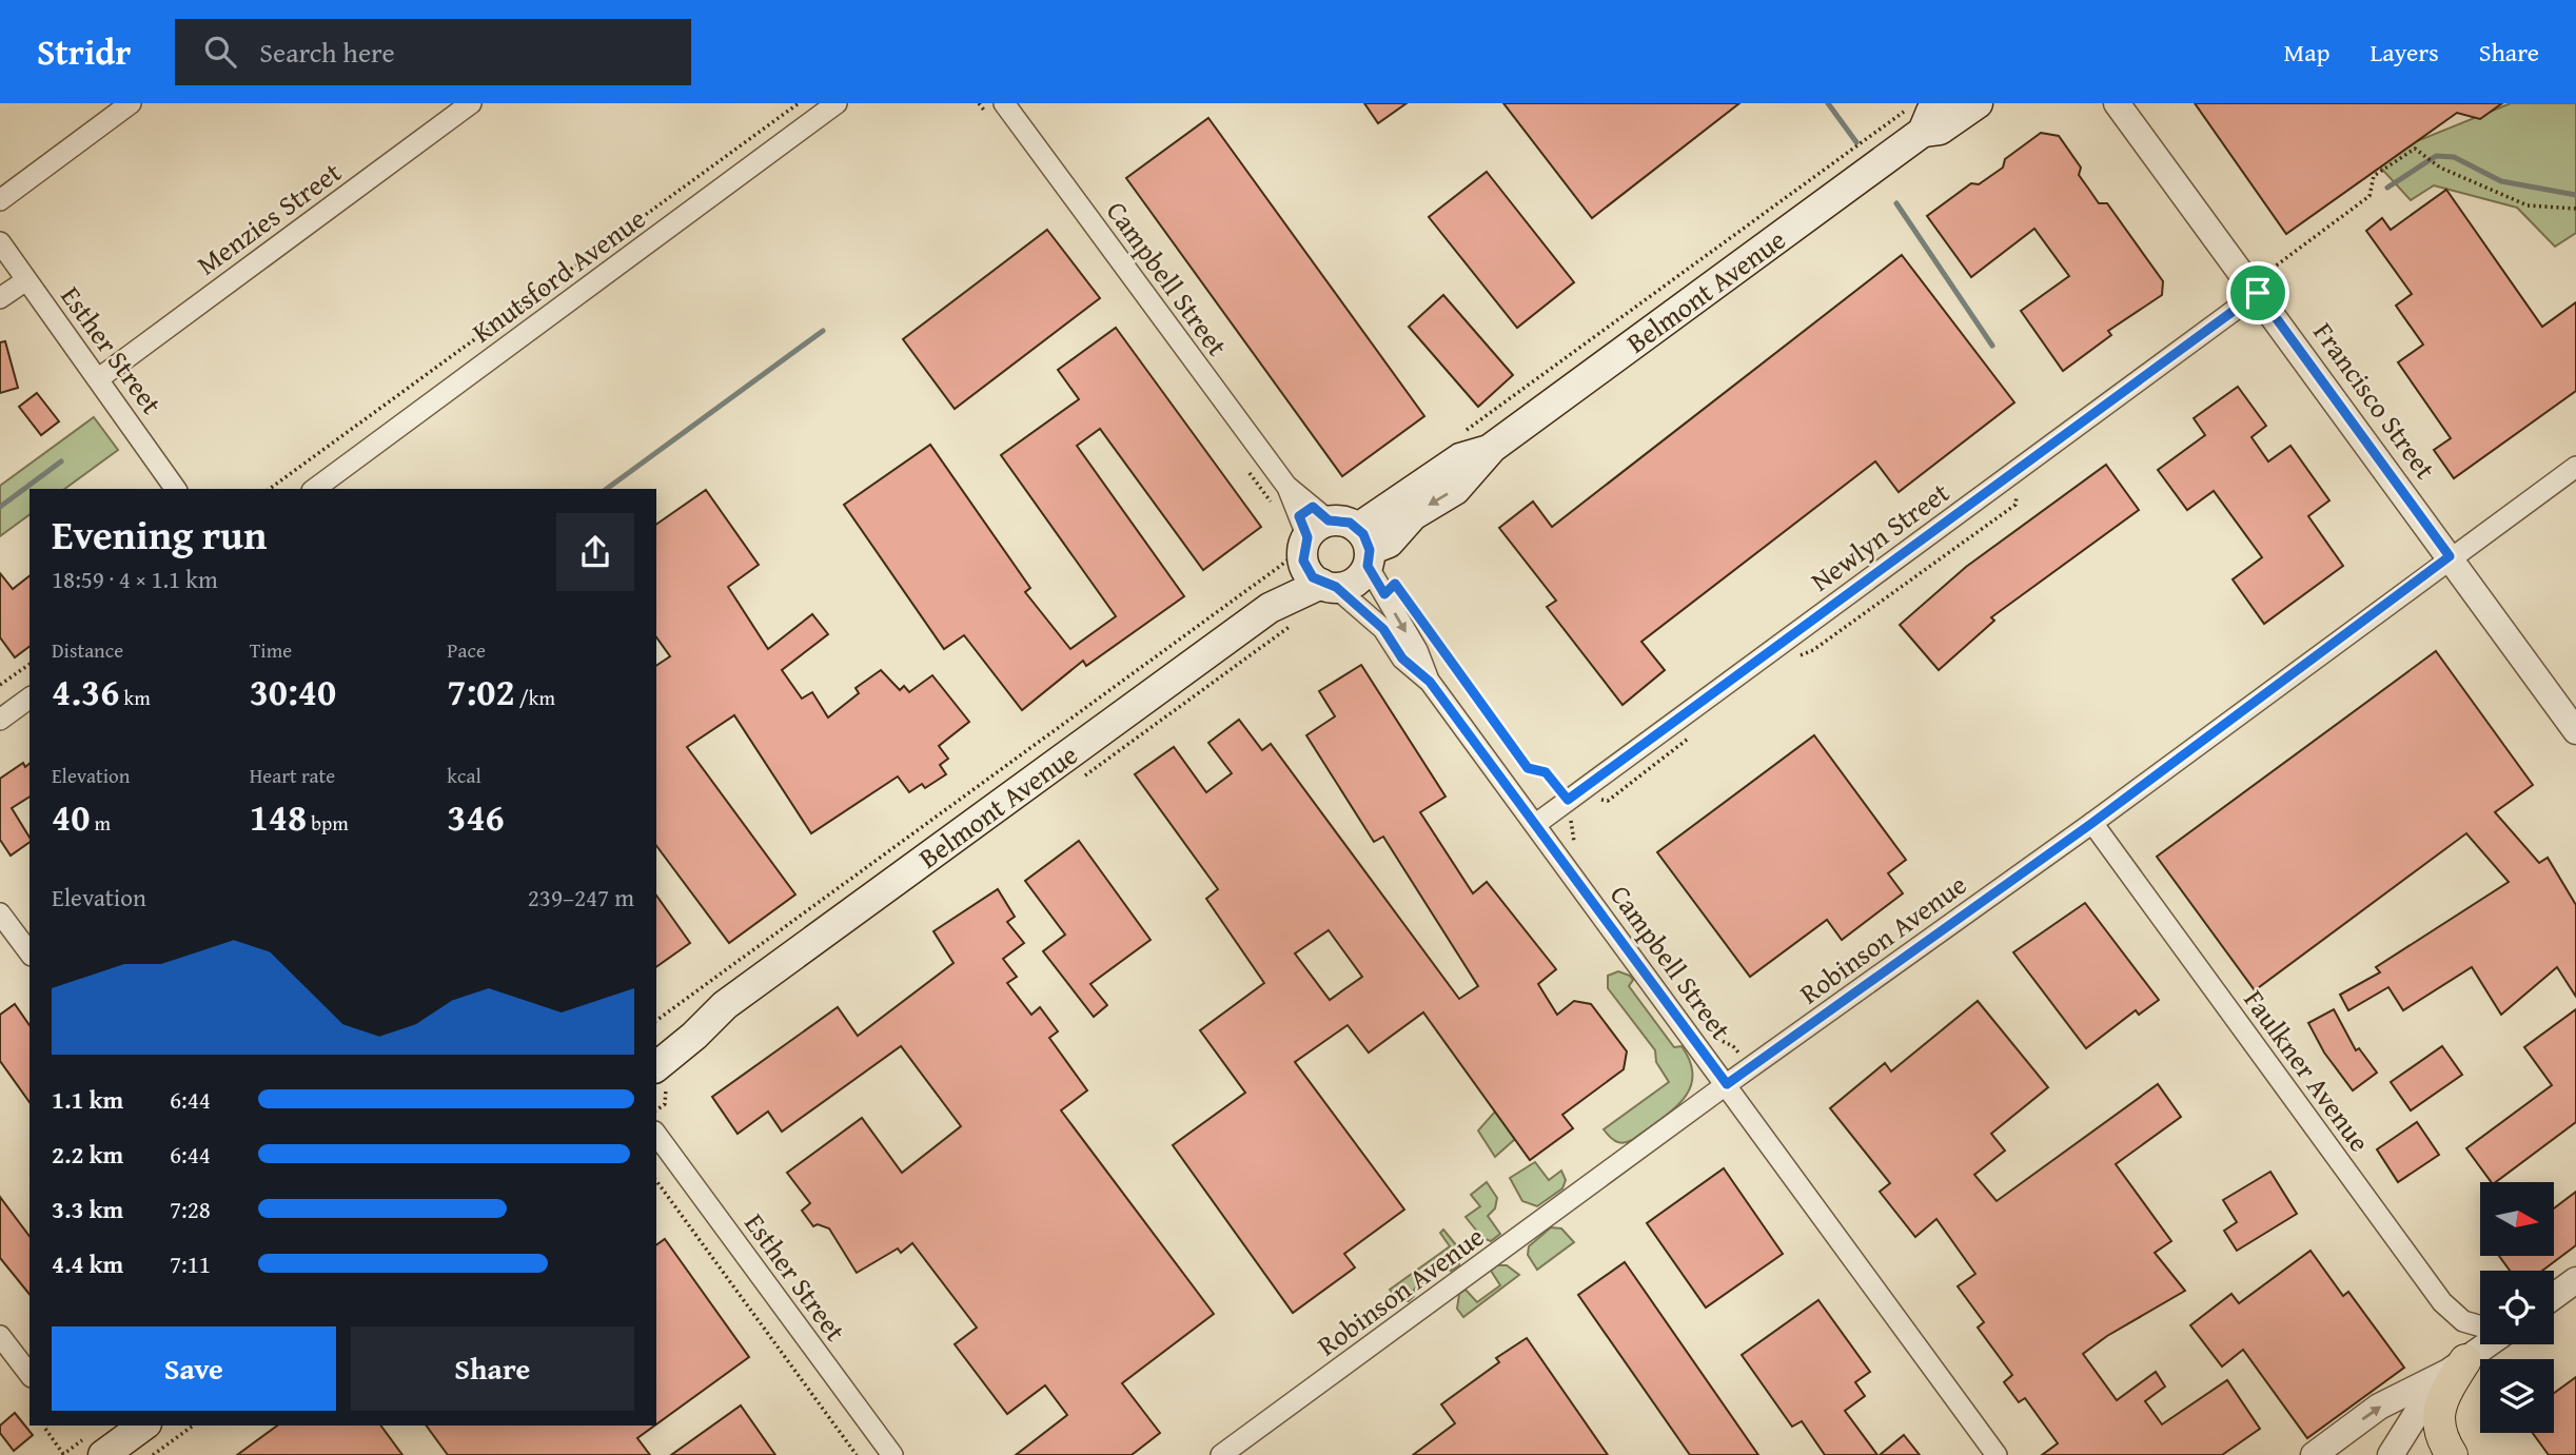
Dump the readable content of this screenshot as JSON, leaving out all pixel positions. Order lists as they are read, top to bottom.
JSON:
{
  "streets": {
    "main road": ["Belmont Avenue"],
    "street": [
      "Menzies Street",
      "Knutsford Avenue",
      "Campbell Street",
      "Esther Street",
      "Francisco Street",
      "Newlyn Street",
      "Robinson Avenue",
      "Faulkner Avenue"
    ]
  },
  "crossings": [
    ["Menzies Street", "Esther Street"],
    ["Campbell Street", "Belmont Avenue"],
    ["Campbell Street", "Newlyn Street"],
    ["Campbell Street", "Robinson Avenue"],
    ["Francisco Street", "Newlyn Street"],
    ["Francisco Street", "Robinson Avenue"],
    ["Robinson Avenue", "Faulkner Avenue"]
  ],
  "north": "right",
  "page": {
    "header": "Stridr",
    "search": "Search here",
    "nav": ["Map", "Layers", "Share"],
    "heading": ["Evening run", "18:59 · 4 × 1.1 km"],
    "stats": [
      ["Distance", "4.36 km"],
      ["Time", "30:40"],
      ["Pace", "7:02 /km"],
      ["Elevation", "40 m"],
      ["Heart rate", "148 bpm"],
      ["kcal", "346"]
    ],
    "chart": ["Elevation", "239–247 m"],
    "list": [
      {
        "name": "1.1 km",
        "note": "6:44"
      },
      {
        "name": "2.2 km",
        "note": "6:44"
      },
      {
        "name": "3.3 km",
        "note": "7:28"
      },
      {
        "name": "4.4 km",
        "note": "7:11"
      }
    ],
    "buttons": ["Save", "Share"]
  }
}
